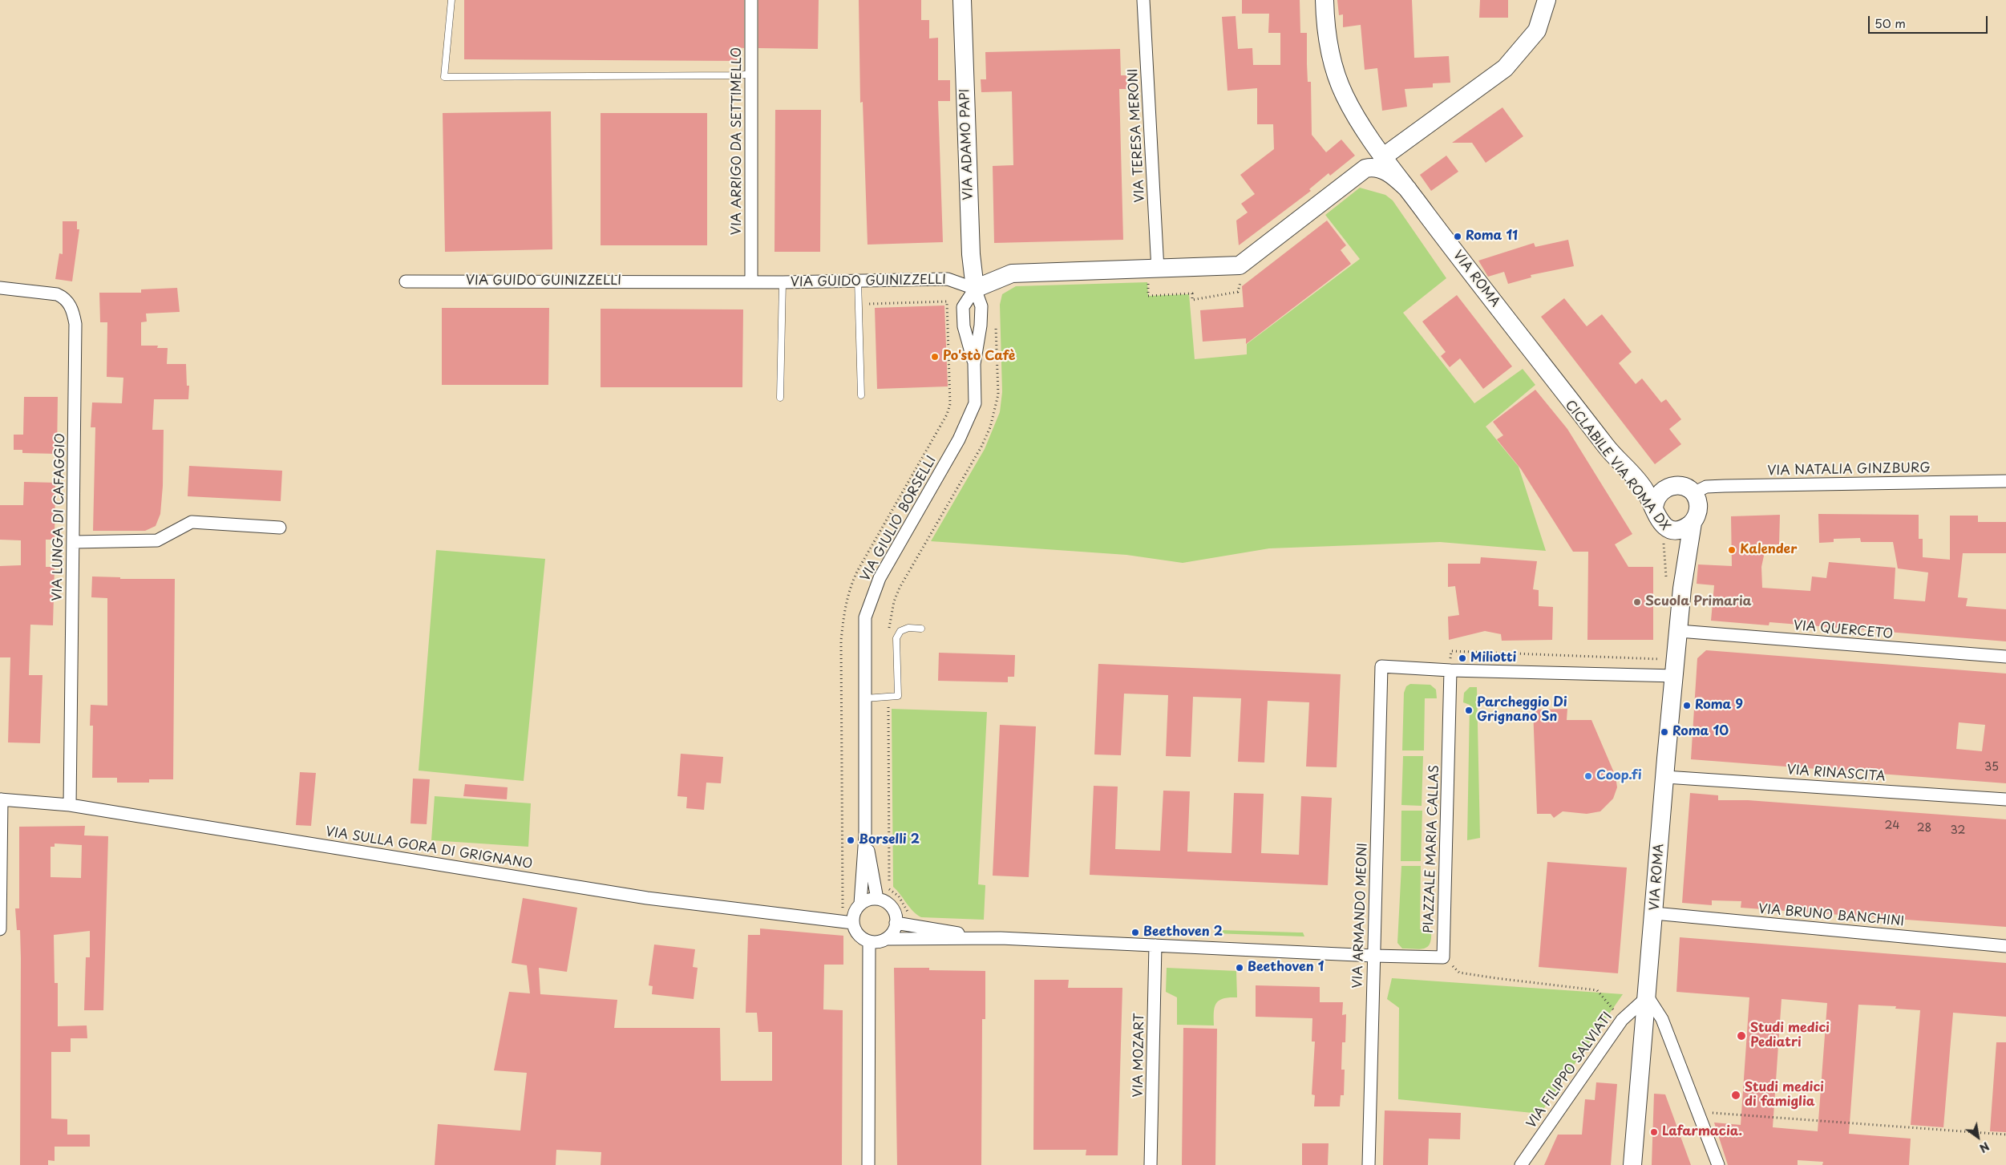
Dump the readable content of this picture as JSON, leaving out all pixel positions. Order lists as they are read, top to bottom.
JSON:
{
  "streets": {
    "street": [
      "VIA TERESA MERONI",
      "VIA ARRIGO DA SETTIMELLO",
      "VIA ADAMO PAPI",
      "VIA ROMA",
      "VIA GUIDO GUINIZZELLI",
      "VIA NATALIA GINZBURG",
      "VIA LUNGA DI CAFAGGIO",
      "VIA GIULIO BORSELLI",
      "VIA QUERCETO",
      "VIA RINASCITA",
      "VIA SULLA GORA DI GRIGNANO",
      "PIAZZALE MARIA CALLAS",
      "VIA ARMANDO MEONI",
      "VIA BRUNO BANCHINI",
      "VIA MOZART",
      "VIA FILIPPO SALVIATI"
    ],
    "path": ["CICLABILE VIA ROMA DX"]
  },
  "crossings": [
    ["VIA ARRIGO DA SETTIMELLO", "VIA GUIDO GUINIZZELLI"],
    ["VIA ADAMO PAPI", "VIA GUIDO GUINIZZELLI"],
    ["VIA ADAMO PAPI", "VIA GIULIO BORSELLI"],
    ["VIA ROMA", "CICLABILE VIA ROMA DX"],
    ["VIA ROMA", "VIA NATALIA GINZBURG"],
    ["VIA ROMA", "VIA QUERCETO"],
    ["VIA ROMA", "VIA RINASCITA"],
    ["VIA ROMA", "VIA BRUNO BANCHINI"],
    ["VIA ROMA", "VIA FILIPPO SALVIATI"],
    ["VIA GUIDO GUINIZZELLI", "VIA GIULIO BORSELLI"],
    ["CICLABILE VIA ROMA DX", "VIA NATALIA GINZBURG"],
    ["VIA LUNGA DI CAFAGGIO", "VIA SULLA GORA DI GRIGNANO"],
    ["VIA GIULIO BORSELLI", "VIA SULLA GORA DI GRIGNANO"],
    ["PIAZZALE MARIA CALLAS", "VIA ARMANDO MEONI"]
  ],
  "places": [
    "Roma 11",
    "Po'stò Cafè",
    "Kalender",
    "Scuola Primaria",
    "Miliotti",
    "Roma 9",
    "Parcheggio Di Grignano Sn",
    "Roma 10",
    "Coop.fi",
    "Borselli 2",
    "Beethoven 2",
    "Beethoven 1",
    "Studi medici Pediatri",
    "Studi medici di famiglia",
    "Lafarmacia."
  ],
  "house_numbers": [
    "35",
    "24",
    "28",
    "32"
  ],
  "scale_bar": "50 m",
  "north": "bottom right"
}
